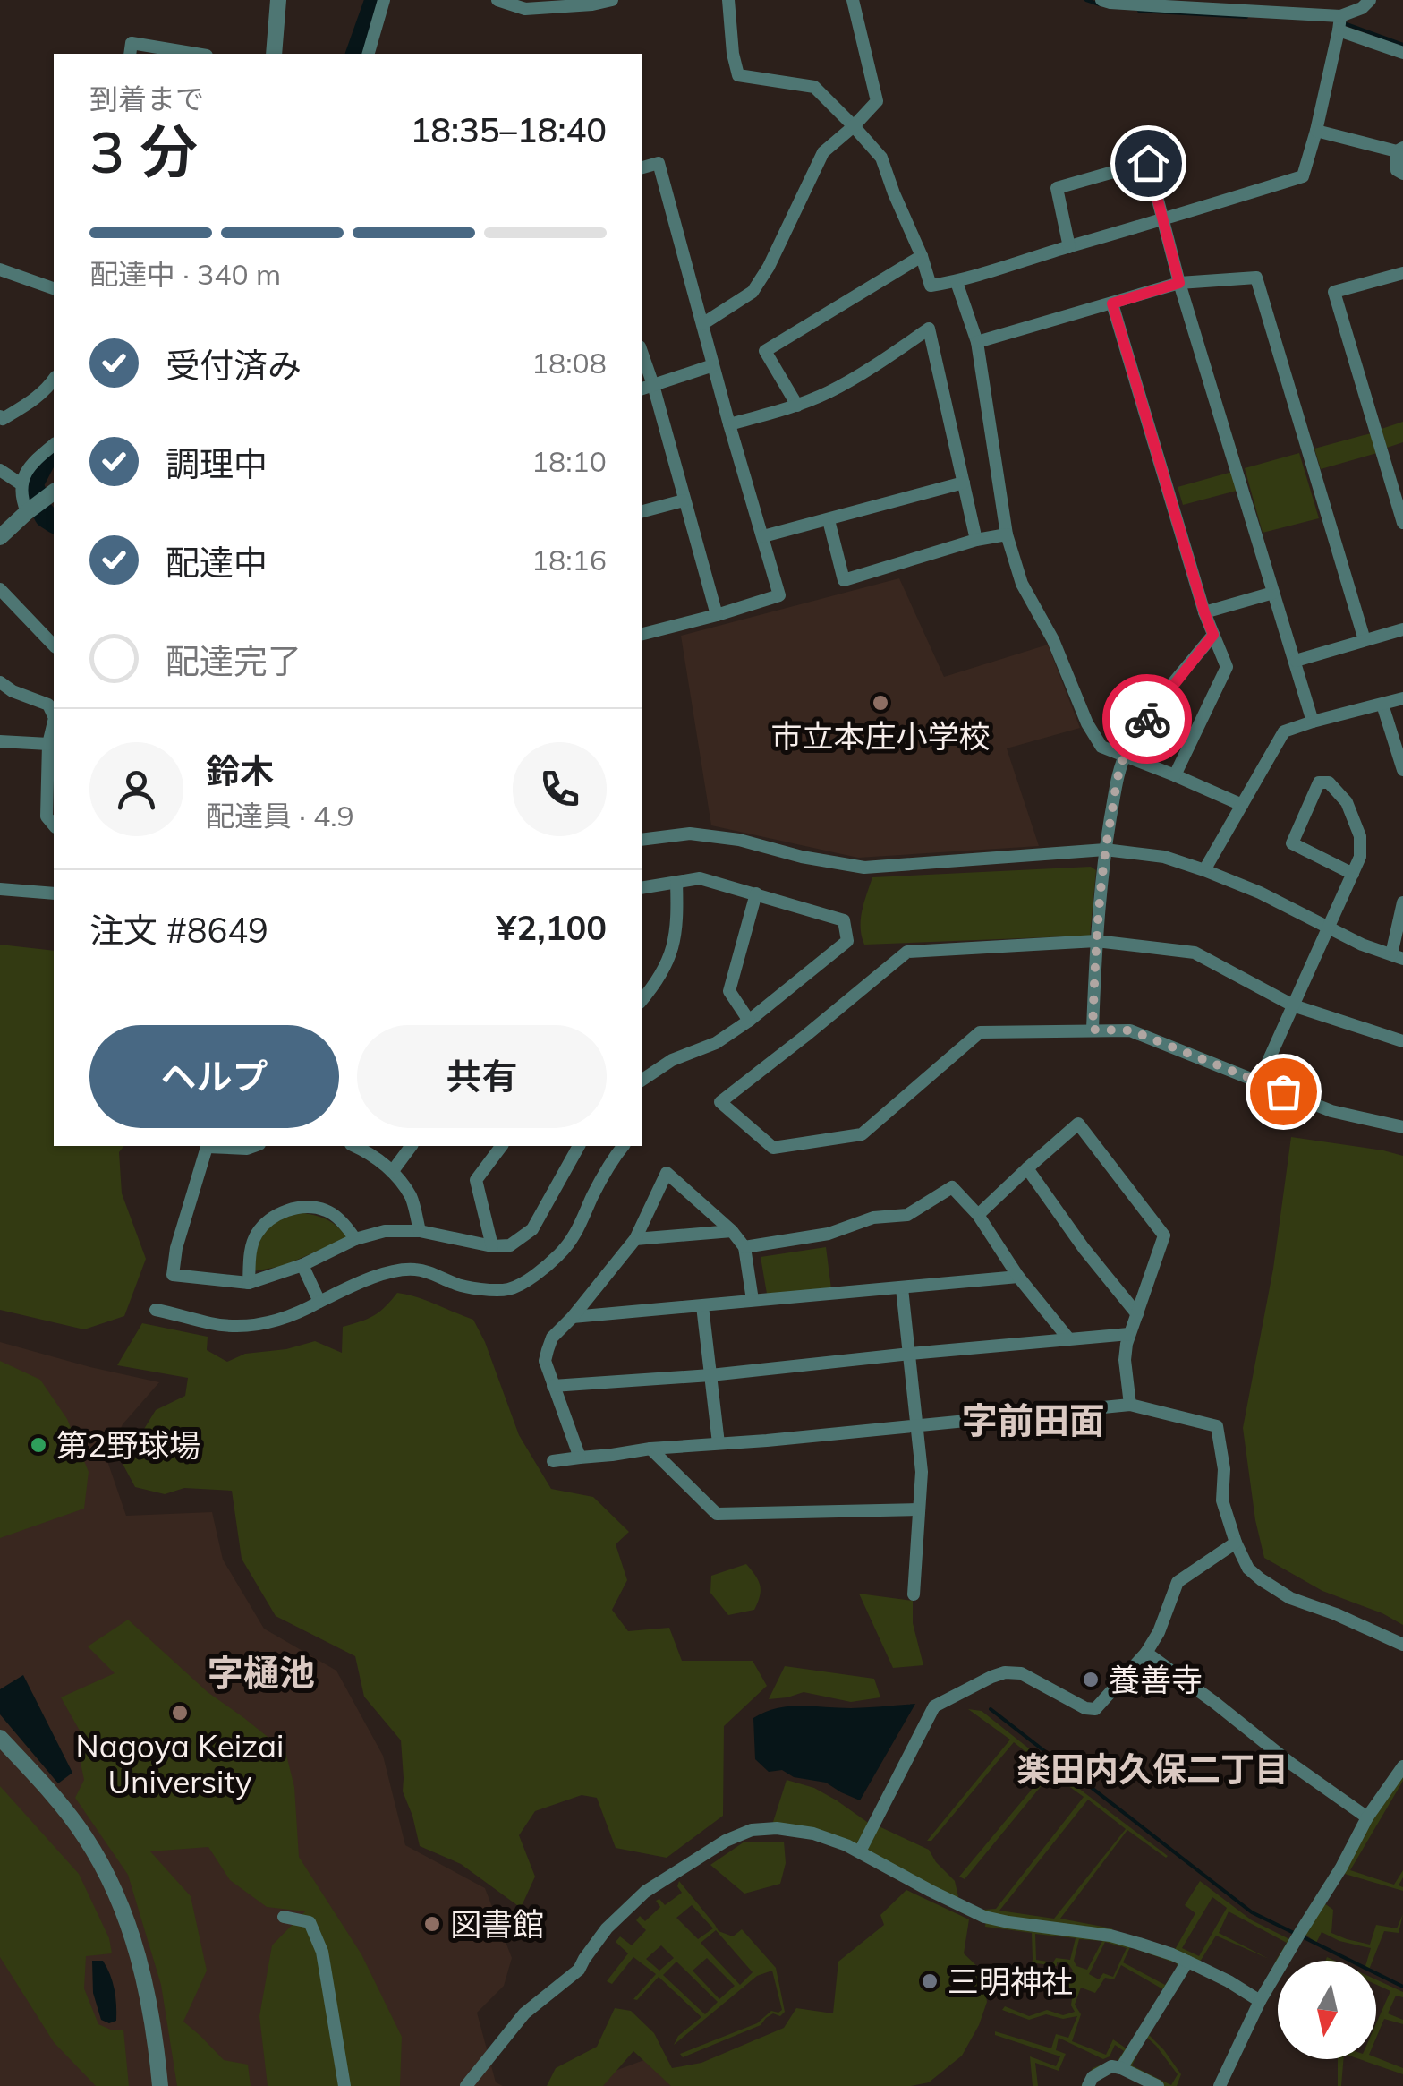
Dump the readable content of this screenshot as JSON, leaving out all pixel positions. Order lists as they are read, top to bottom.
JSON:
{
  "districts": ["字前田面", "字樋池", "楽田内久保二丁目"],
  "places": [
    "市立本庄小学校",
    "第2野球場",
    "養善寺",
    "Nagoya Keizai University",
    "図書館",
    "三明神社"
  ],
  "north": "bottom",
  "page": {
    "heading": ["3 分", "到着まで", "18:35–18:40"],
    "panel": [
      "鈴木",
      "配達員 · 4.9",
      "注文 #8649",
      "¥2,100"
    ],
    "bar": "配達中 · 340 m",
    "list": [
      ["受付済み", "18:08"],
      ["調理中", "18:10"],
      ["配達中", "18:16"],
      "配達完了"
    ],
    "buttons": ["ヘルプ", "共有"]
  }
}
